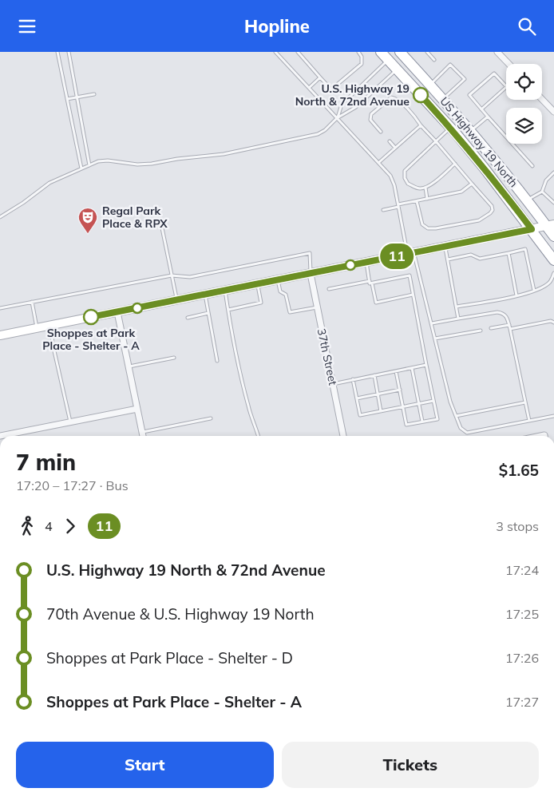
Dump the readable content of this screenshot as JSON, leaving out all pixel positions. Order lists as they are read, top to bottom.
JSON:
{
  "streets": {
    "highway": ["US Highway 19 North"],
    "street": ["37th Street"]
  },
  "places": {
    "other": ["U.S. Highway 19 North & 72nd Avenue", "Shoppes at Park Place - Shelter - A"],
    "theatre": ["Regal Park Place & RPX"]
  },
  "lines": ["bus line 11"],
  "page": {
    "header": "Hopline",
    "on_map": "11",
    "heading": ["7 min", "17:20 – 17:27 · Bus", "$1.65"],
    "legs": ["4", "11", "3 stops"],
    "list": [
      {
        "name": "U.S. Highway 19 North & 72nd Avenue",
        "value": "17:24"
      },
      {
        "name": "70th Avenue & U.S. Highway 19 North",
        "value": "17:25"
      },
      {
        "name": "Shoppes at Park Place - Shelter - D",
        "value": "17:26"
      },
      {
        "name": "Shoppes at Park Place - Shelter - A",
        "value": "17:27"
      }
    ],
    "buttons": ["Start", "Tickets"]
  }
}
